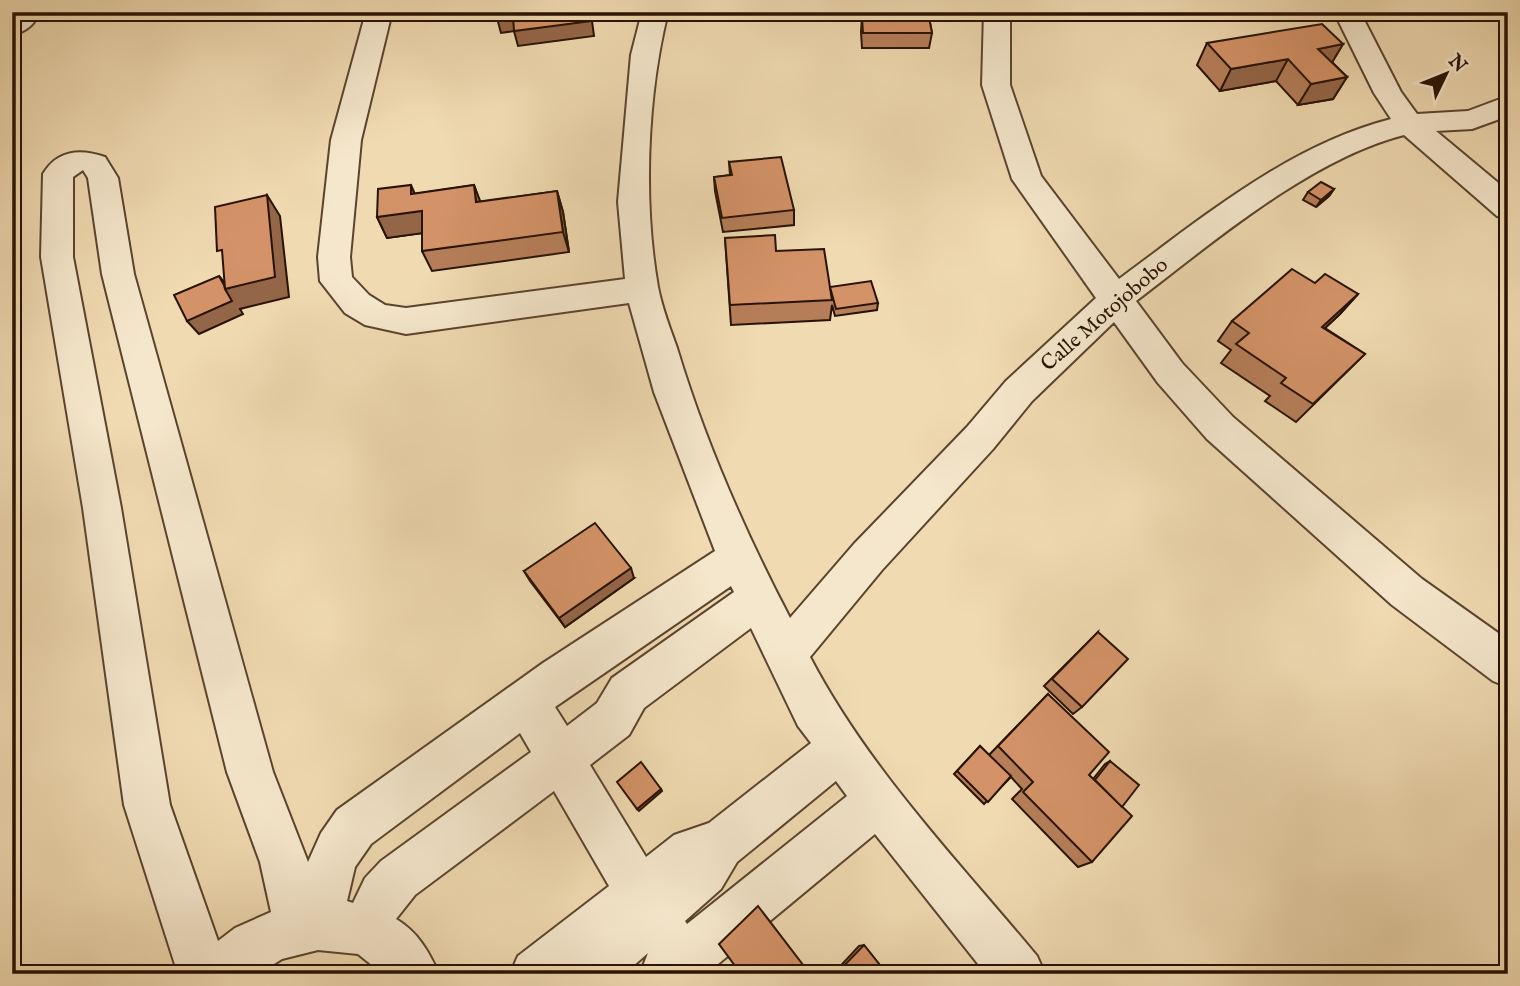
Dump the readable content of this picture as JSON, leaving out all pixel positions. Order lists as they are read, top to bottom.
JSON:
{
  "streets": {
    "street": ["Calle Motojobobo"]
  },
  "north": "top right"
}
